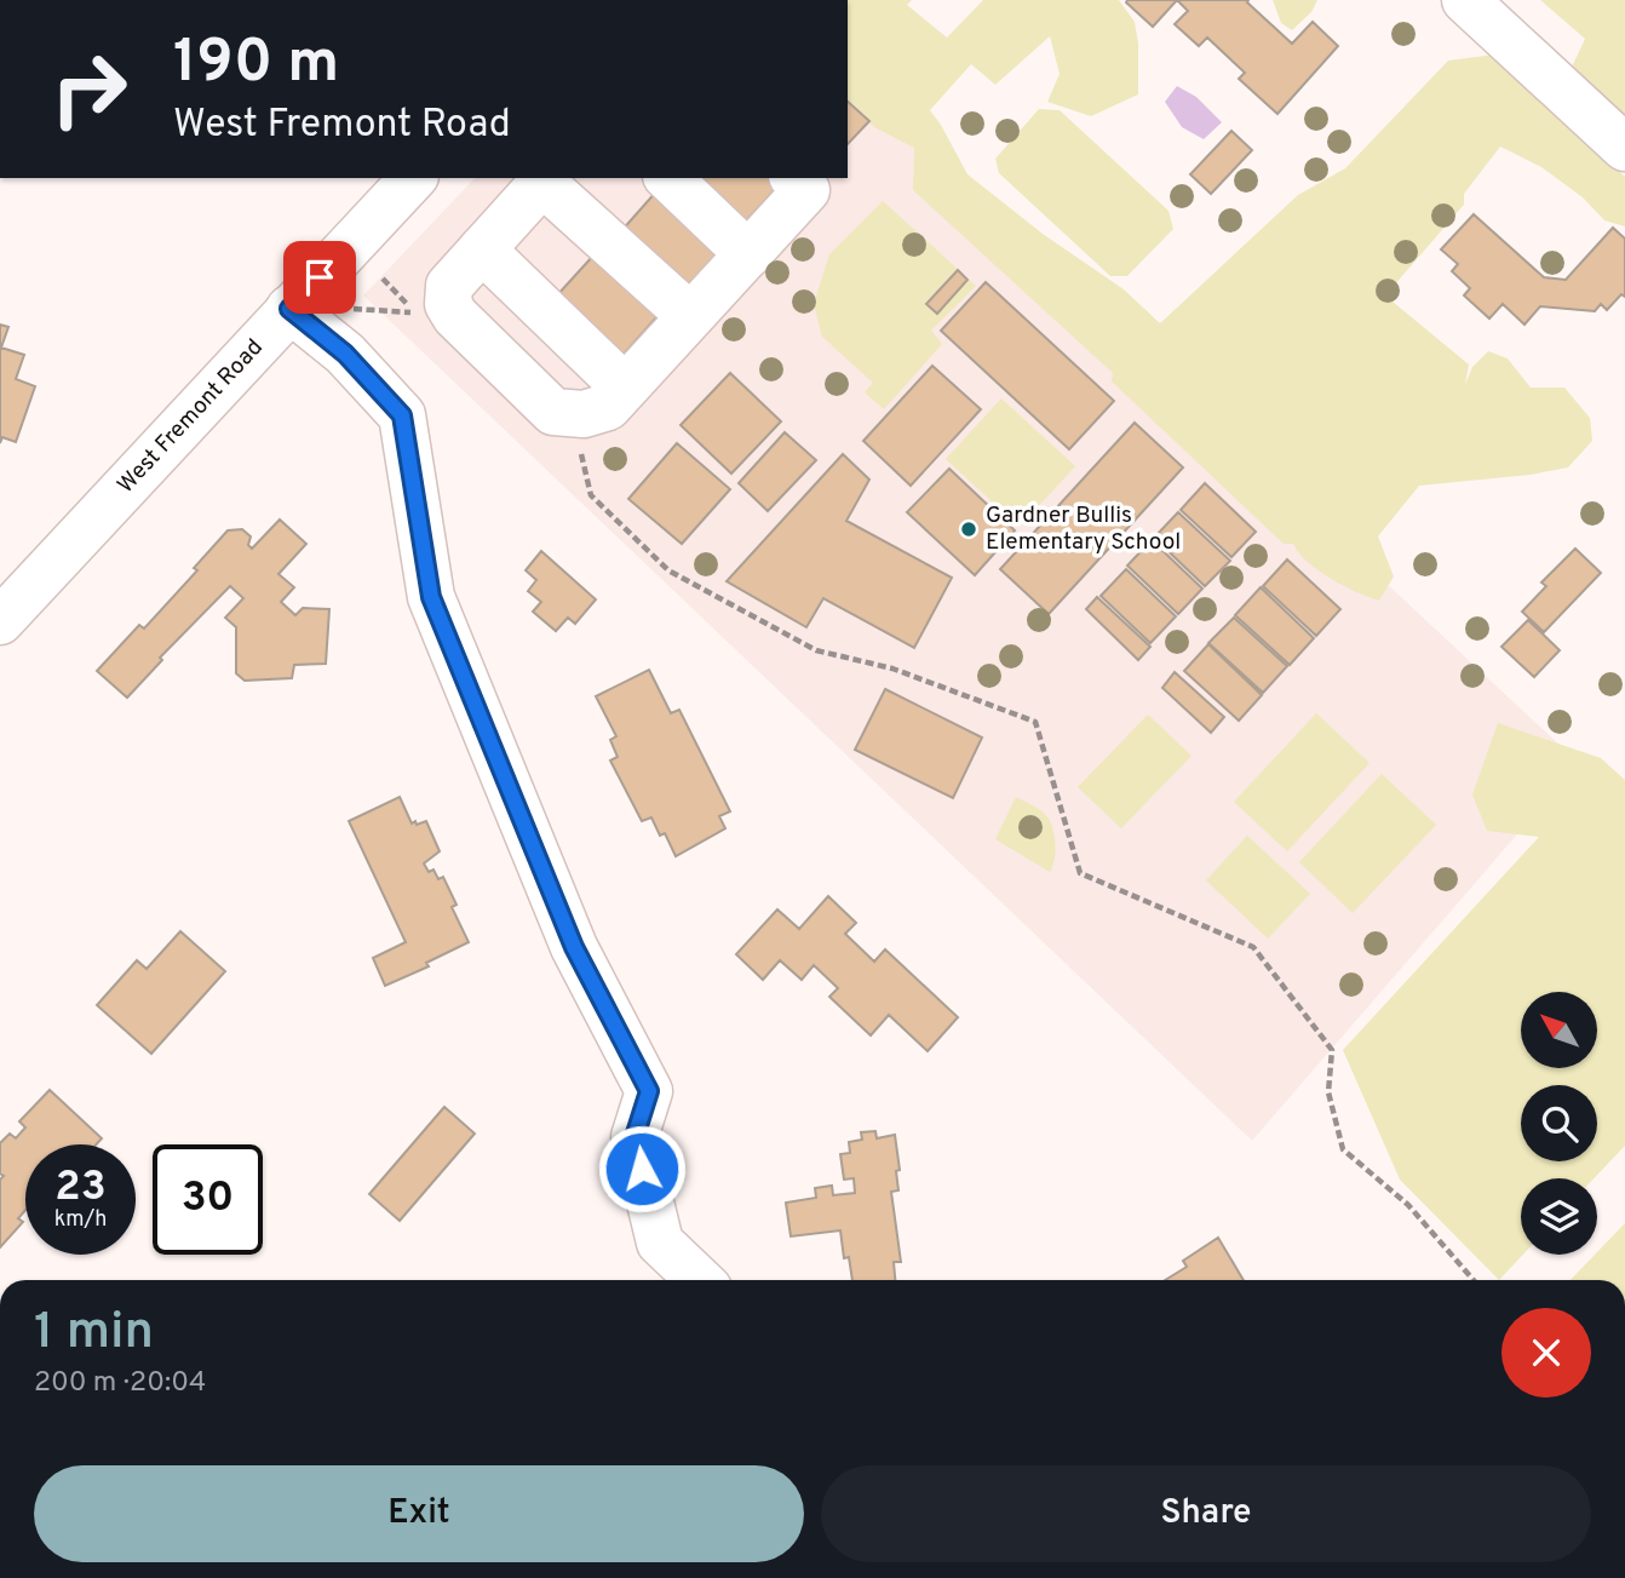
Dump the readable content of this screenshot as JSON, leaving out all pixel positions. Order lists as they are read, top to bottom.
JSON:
{
  "streets": {
    "street": ["West Fremont Road"]
  },
  "places": ["Gardner Bullis Elementary School"],
  "north": "top left",
  "page": {
    "turn": ["190 m", "West Fremont Road"],
    "speed": "23 km/h",
    "limit": "30",
    "heading": ["1 min", "200 m · 20:04"],
    "buttons": ["Exit", "Share"]
  }
}
